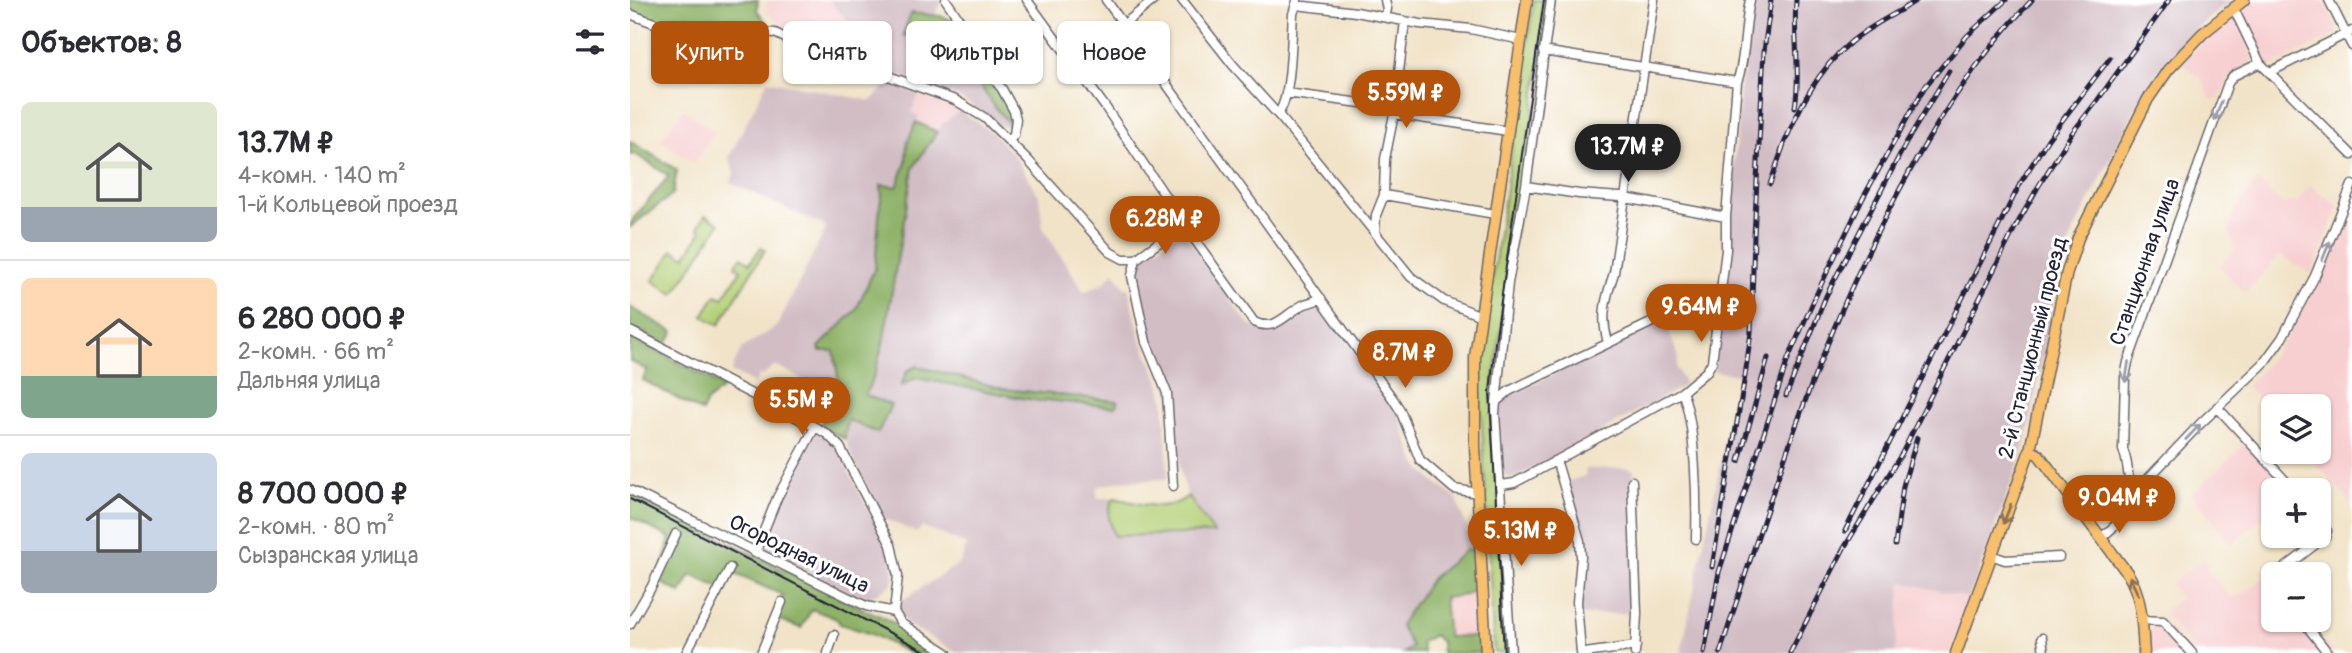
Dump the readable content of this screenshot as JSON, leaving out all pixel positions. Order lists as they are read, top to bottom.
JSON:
{
  "streets": {
    "main road": ["2-й Станционный проезд"],
    "street": ["Станционная улица", "Огородная улица"]
  },
  "one_way": ["Станционная улица"],
  "page": {
    "heading": "Объектов: 8",
    "chip": [
      "Купить",
      "Снять",
      "Фильтры",
      "Новое"
    ],
    "price": [
      "5.59M ₽",
      "13.7M ₽",
      "6.28M ₽",
      "9.64M ₽",
      "8.7M ₽",
      "5.5M ₽",
      "9.04M ₽",
      "5.13M ₽"
    ],
    "list": [
      {
        "name": "13.7M ₽",
        "note": "4-комн. · 140 m² · 1-й Кольцевой проезд"
      },
      {
        "name": "6 280 000 ₽",
        "note": "2-комн. · 66 m² · Дальняя улица"
      },
      {
        "name": "8 700 000 ₽",
        "note": "2-комн. · 80 m² · Сызранская улица"
      }
    ],
    "map_buttons": ["+", "−"]
  }
}
